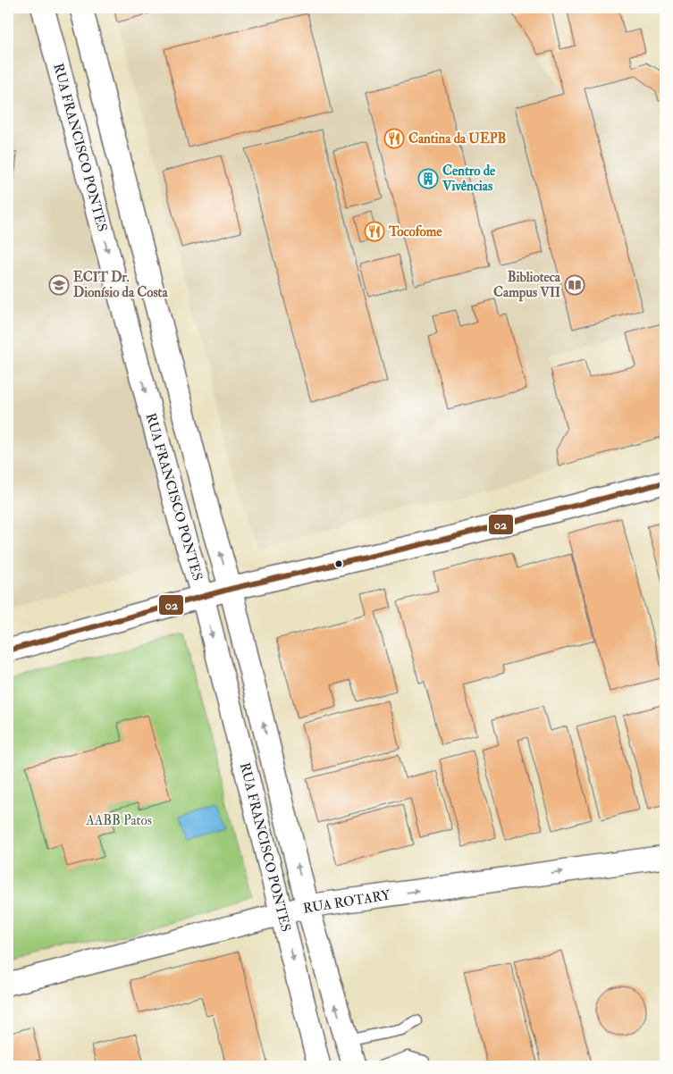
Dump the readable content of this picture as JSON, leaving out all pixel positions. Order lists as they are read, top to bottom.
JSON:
{
  "streets": {
    "street": ["RUA FRANCISCO PONTES", "RUA ROTARY"]
  },
  "crossings": [
    ["RUA FRANCISCO PONTES", "RUA ROTARY"]
  ],
  "one_way": ["RUA ROTARY"],
  "parks": ["AABB Patos"],
  "places": {
    "restaurant": ["Cantina da UEPB", "Tocofome"],
    "building": ["Centro de Vivências"],
    "school or university": ["ECIT Dr. Dionísio da Costa"],
    "library": ["Biblioteca Campus VII"]
  },
  "lines": ["transit line 02"]
}
